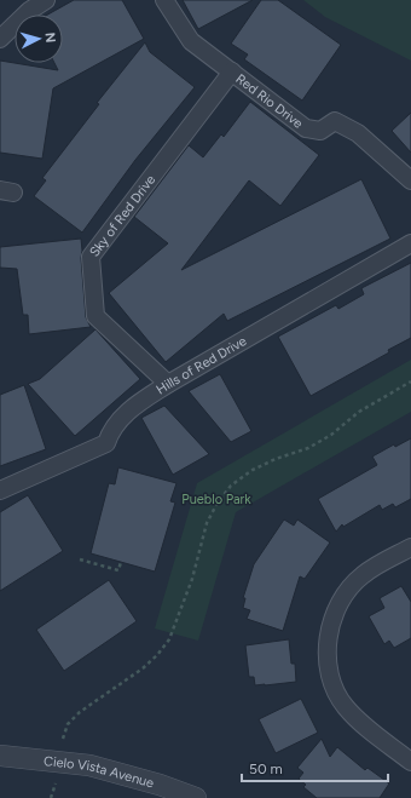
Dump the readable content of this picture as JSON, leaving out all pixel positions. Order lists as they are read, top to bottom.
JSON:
{
  "streets": {
    "street": [
      "Red Rio Drive",
      "Sky of Red Drive",
      "Hills of Red Drive",
      "Cielo Vista Avenue"
    ]
  },
  "crossings": [
    ["Red Rio Drive", "Sky of Red Drive"],
    ["Sky of Red Drive", "Hills of Red Drive"]
  ],
  "parks": ["Pueblo Park"],
  "scale_bar": "50 m",
  "north": "right"
}
